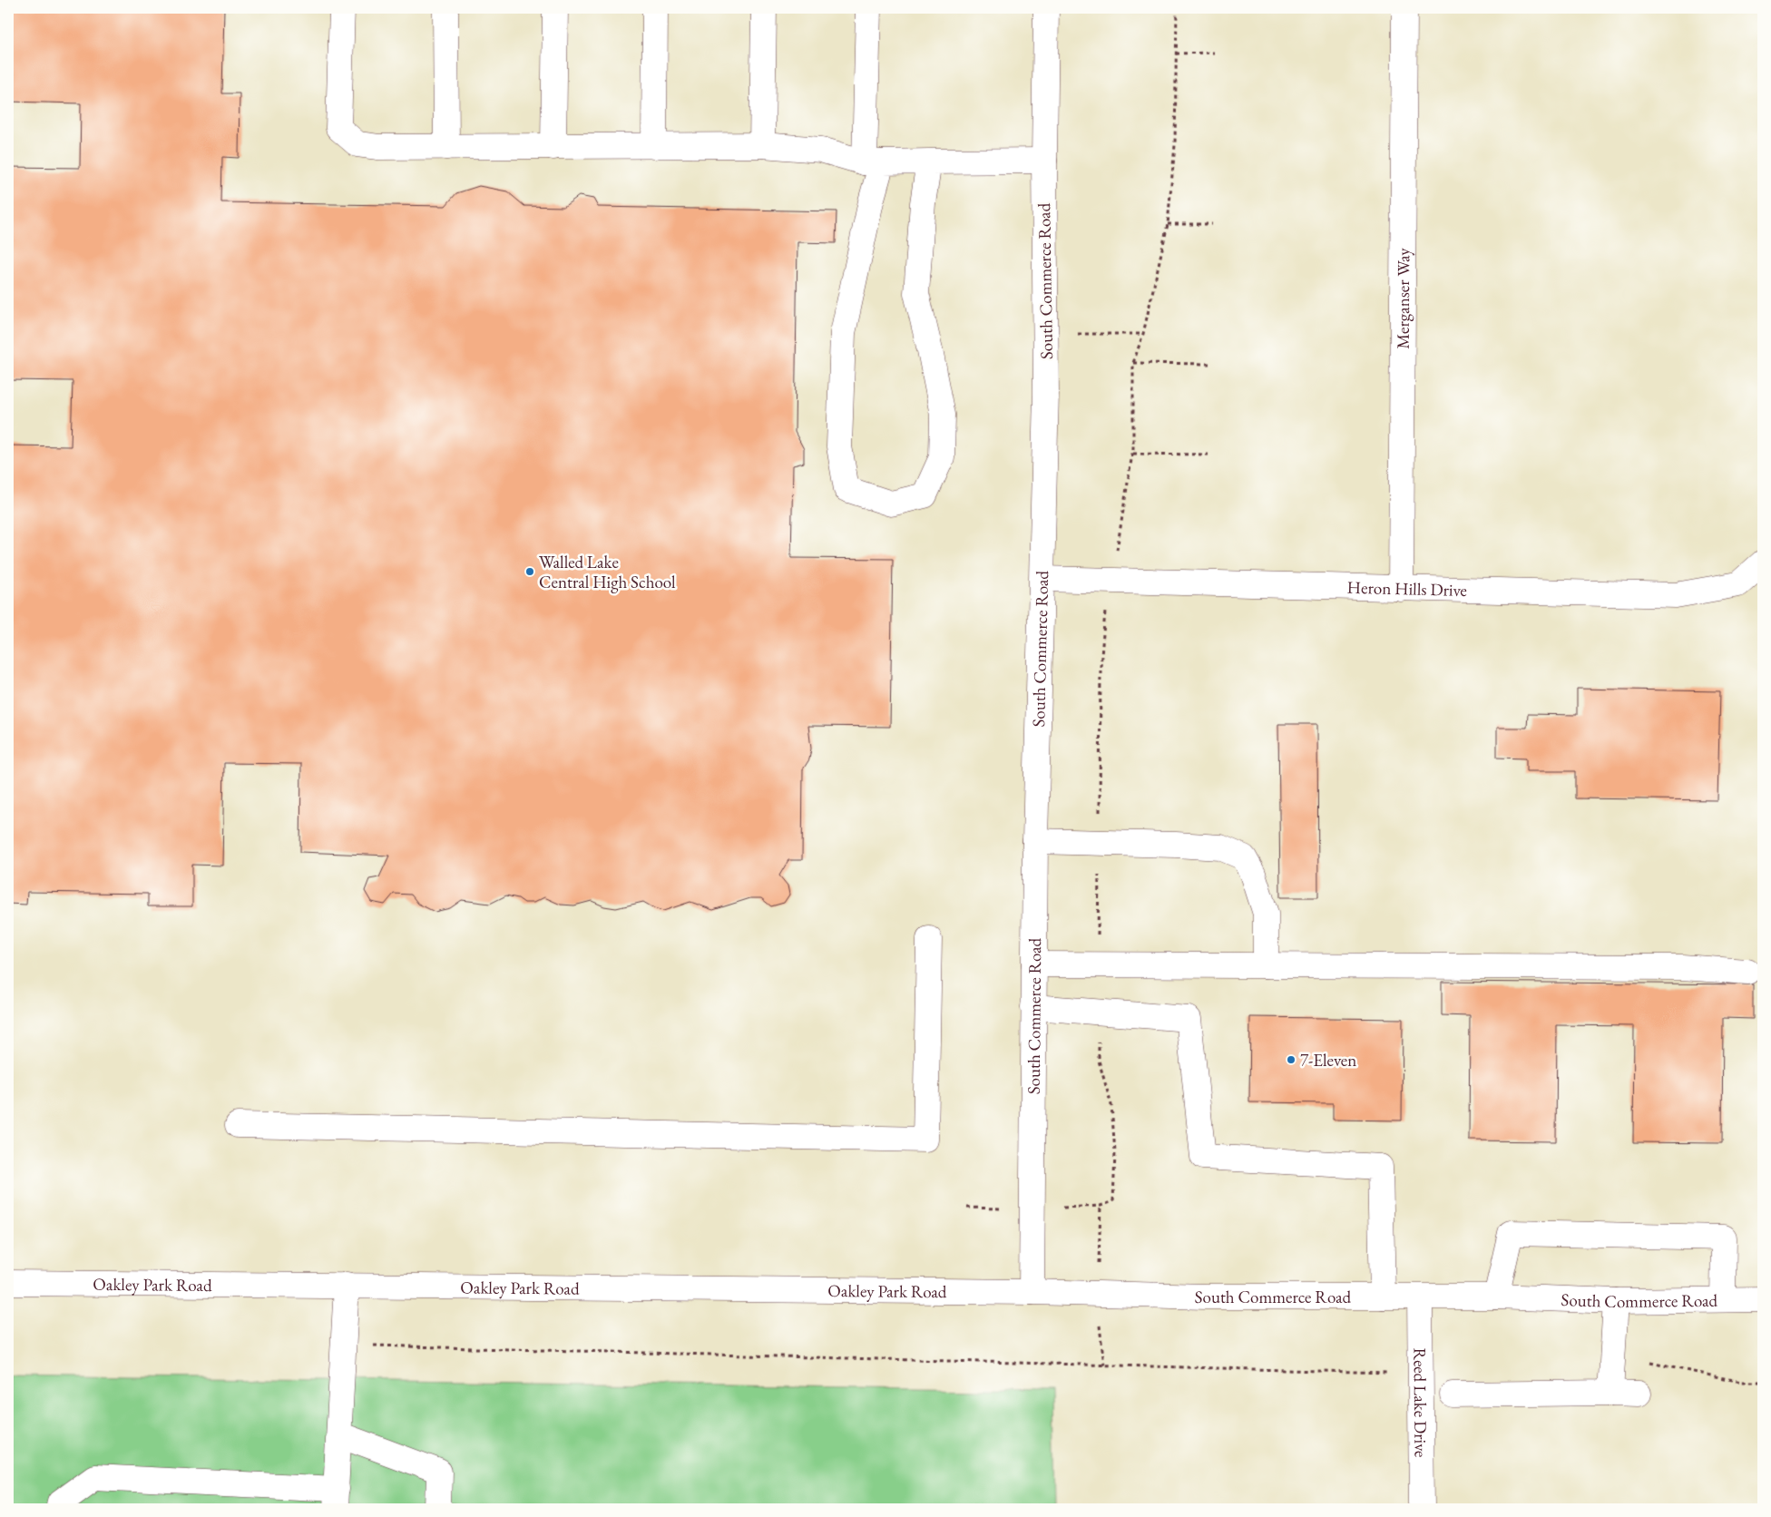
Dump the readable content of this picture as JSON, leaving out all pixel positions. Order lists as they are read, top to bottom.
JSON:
{
  "streets": {
    "street": [
      "South Commerce Road",
      "Merganser Way",
      "Heron Hills Drive",
      "Oakley Park Road",
      "Reed Lake Drive"
    ]
  },
  "crossings": [
    ["South Commerce Road", "Heron Hills Drive"],
    ["South Commerce Road", "Oakley Park Road"],
    ["South Commerce Road", "Reed Lake Drive"],
    ["Merganser Way", "Heron Hills Drive"]
  ],
  "places": ["Walled Lake Central High School", "7-Eleven"]
}
